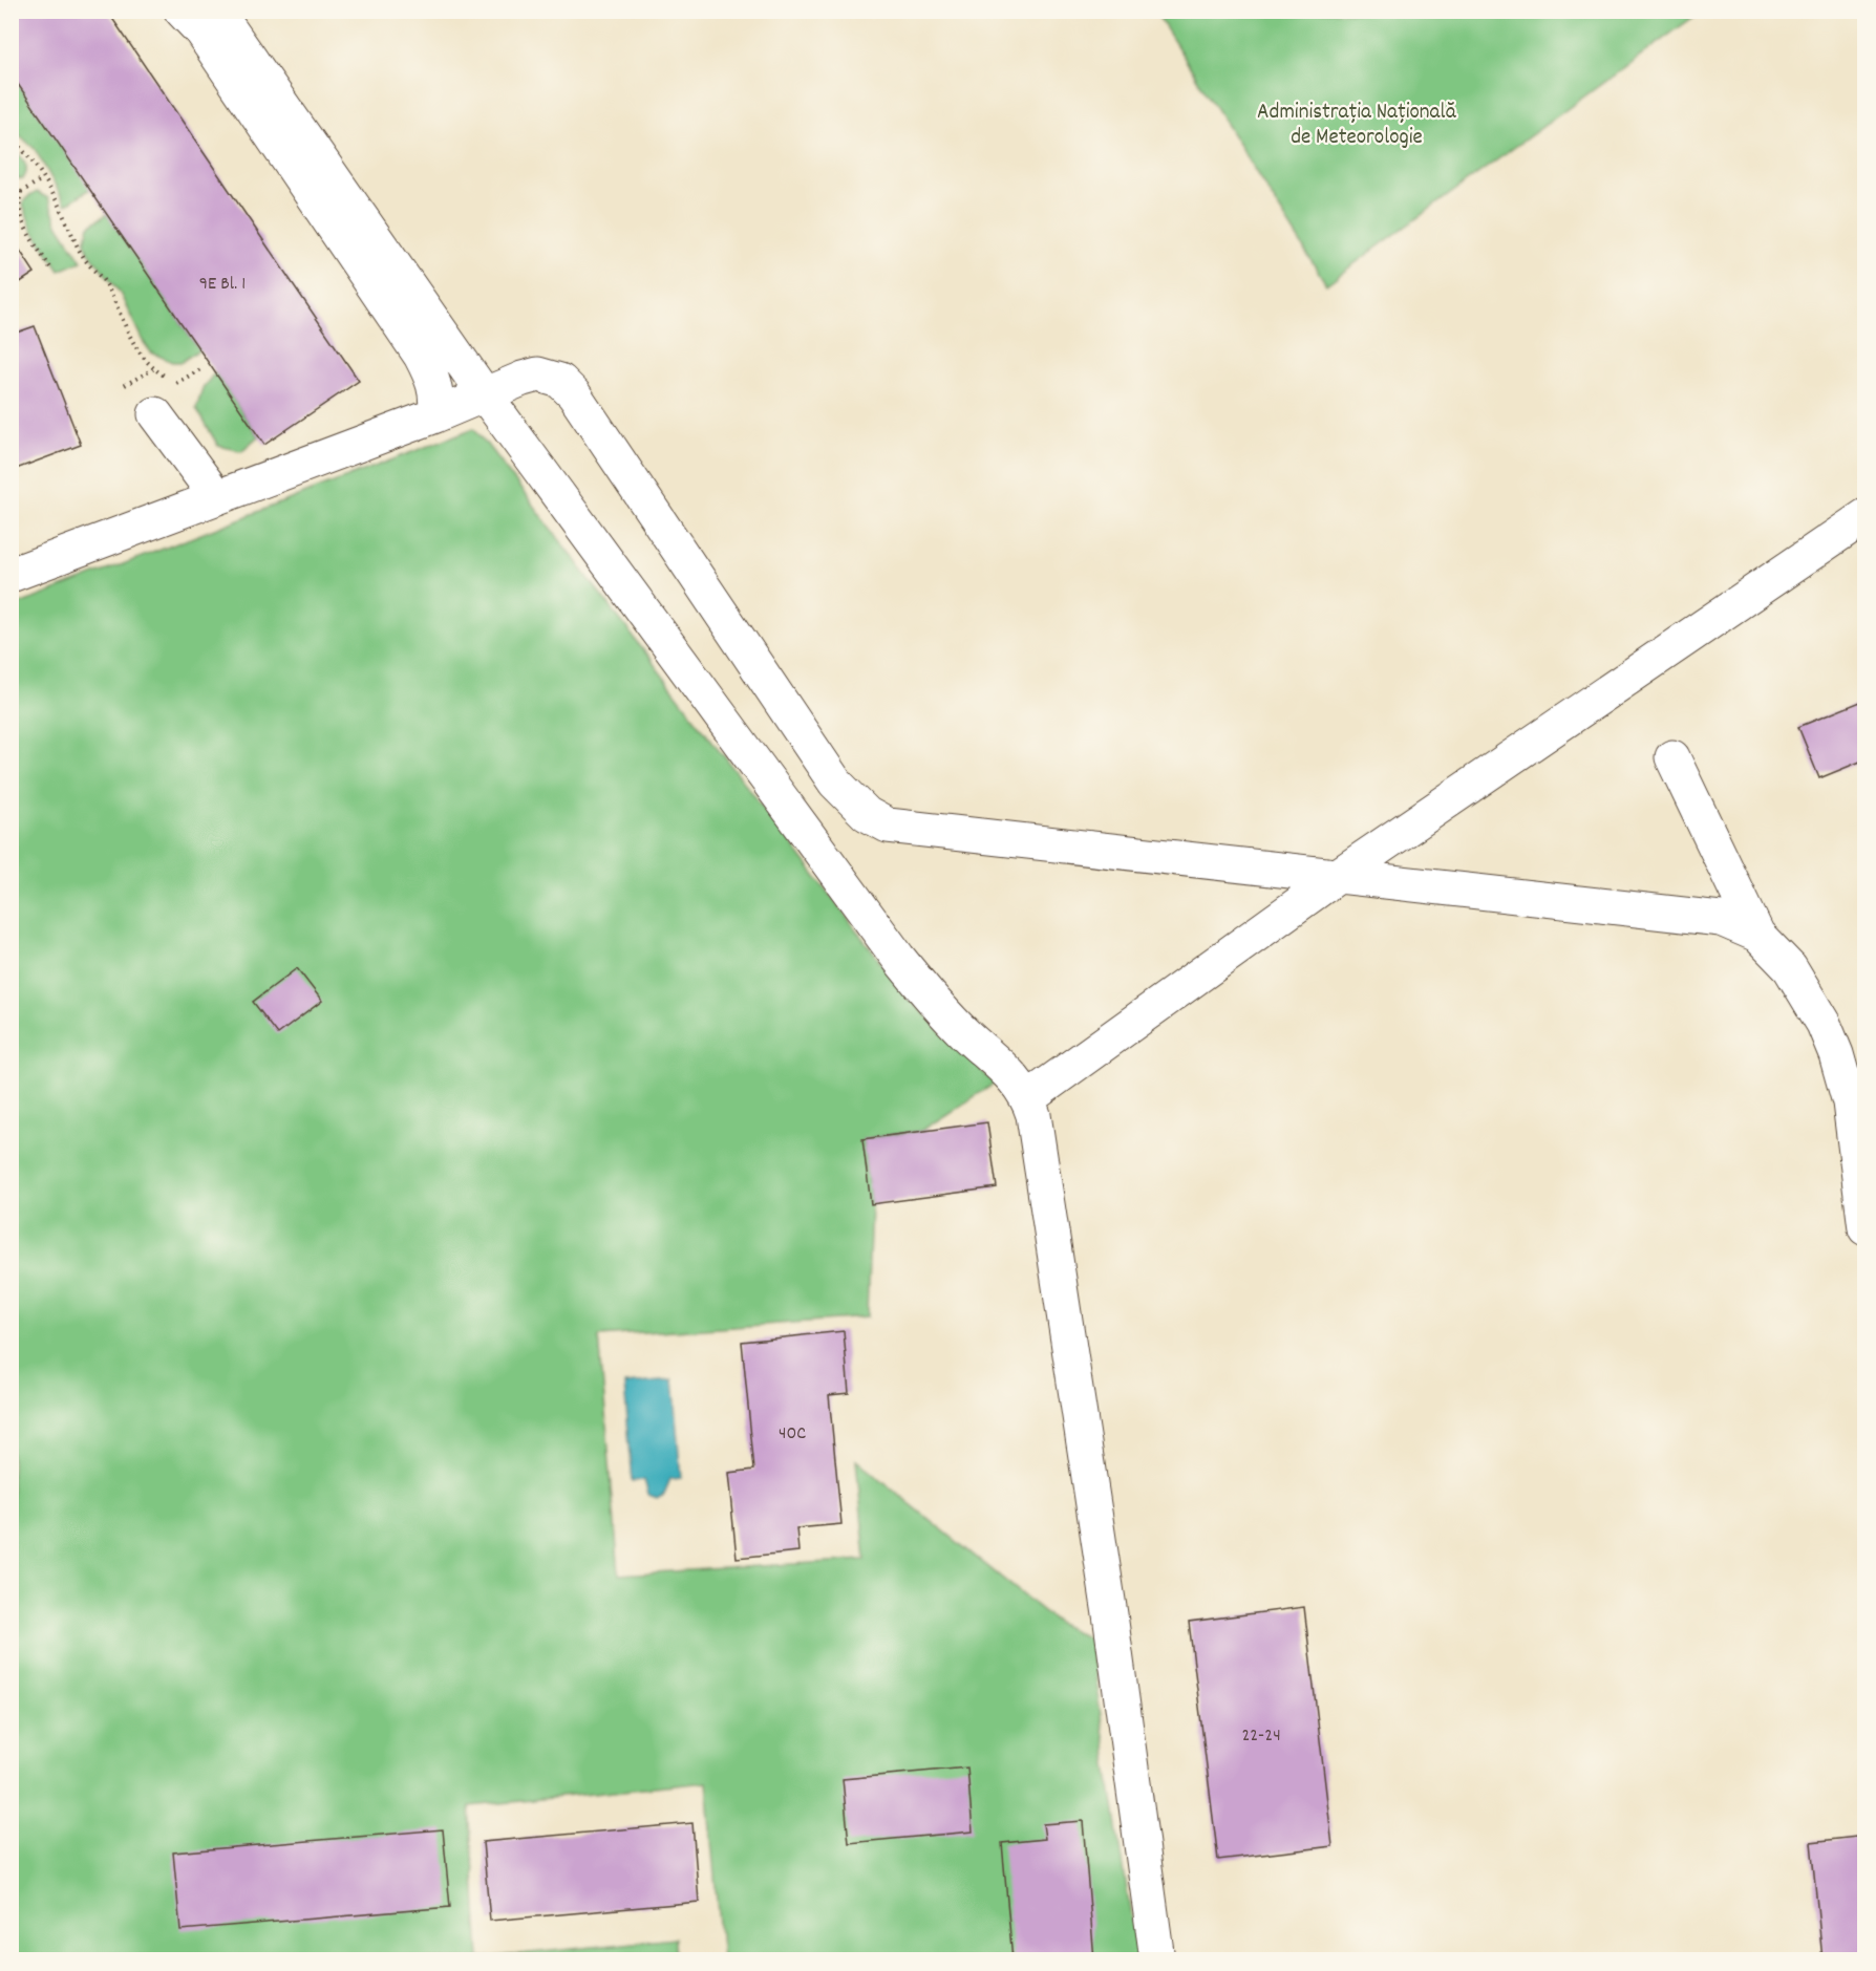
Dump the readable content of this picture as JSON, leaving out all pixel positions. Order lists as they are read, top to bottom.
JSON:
{
  "parks": ["Administrația Națională de Meteorologie"],
  "house_numbers": ["9E Bl. 1", "40C", "22-24"]
}
